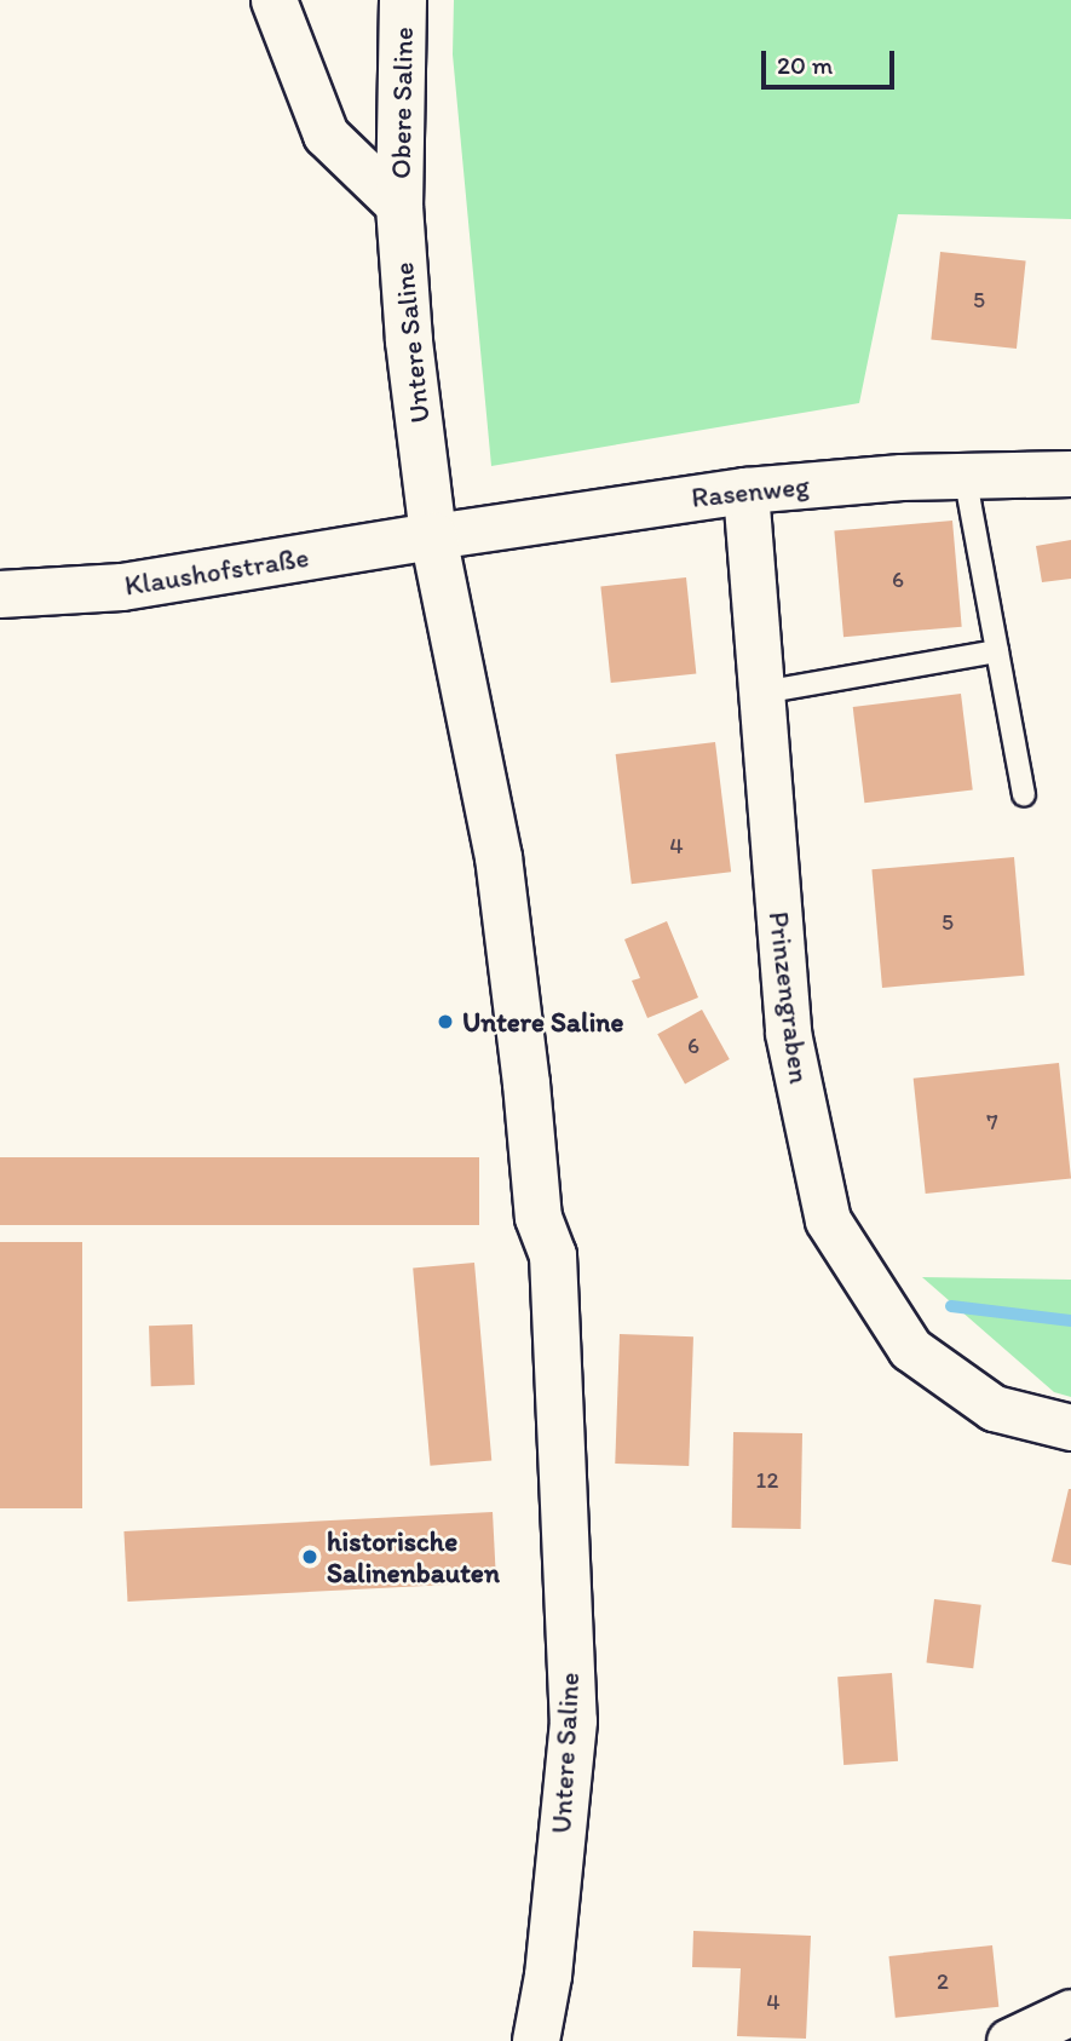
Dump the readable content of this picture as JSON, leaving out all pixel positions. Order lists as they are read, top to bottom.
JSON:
{
  "streets": {
    "main road": ["Obere Saline", "Untere Saline", "Klaushofstraße"],
    "street": ["Rasenweg", "Prinzengraben"]
  },
  "crossings": [
    ["Obere Saline", "Untere Saline"],
    ["Untere Saline", "Rasenweg"],
    ["Untere Saline", "Klaushofstraße"],
    ["Rasenweg", "Klaushofstraße"],
    ["Rasenweg", "Prinzengraben"]
  ],
  "places": ["Untere Saline", "historische Salinenbauten"],
  "house_numbers": [
    "5",
    "6",
    "4",
    "5",
    "6",
    "7",
    "12",
    "2",
    "4"
  ],
  "scale_bar": "20 m"
}
